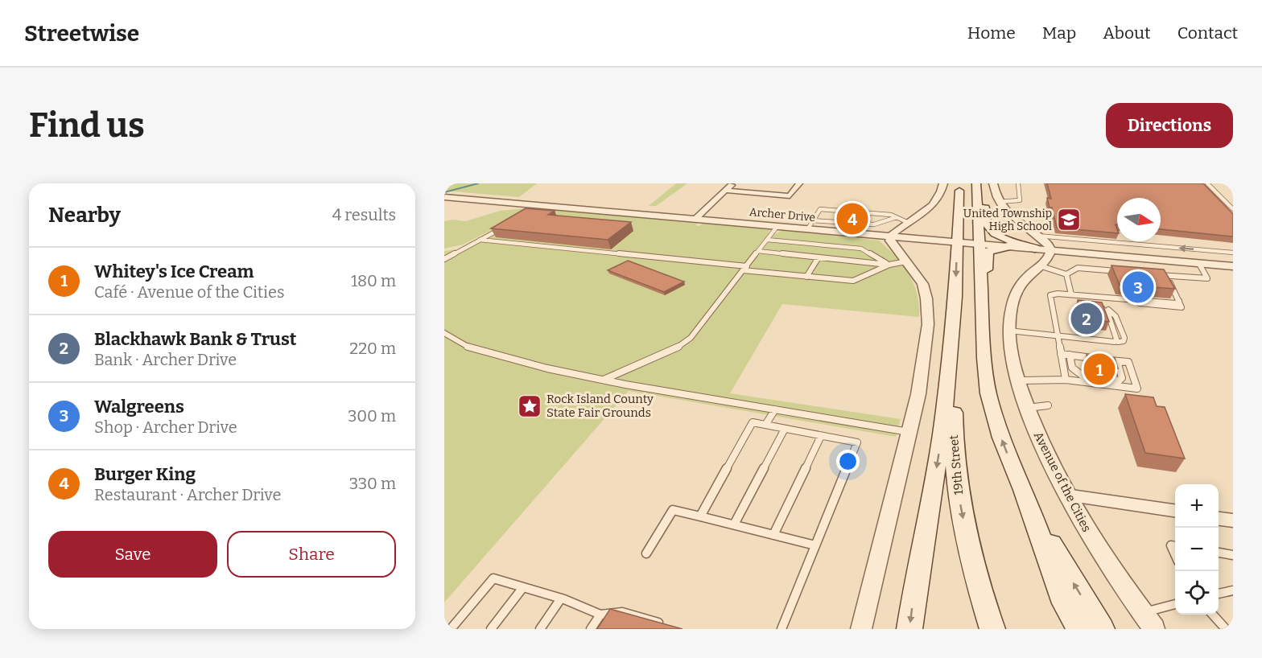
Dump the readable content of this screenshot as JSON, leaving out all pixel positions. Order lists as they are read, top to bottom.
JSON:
{
  "streets": {
    "main road": ["19th Street"],
    "street": ["Archer Drive", "Avenue of the Cities"]
  },
  "places": {
    "school or university": ["United Township High School"],
    "place": ["Rock Island County State Fair Grounds"]
  },
  "north": "right",
  "page": {
    "header": "Streetwise",
    "nav": [
      "Home",
      "Map",
      "About",
      "Contact"
    ],
    "buttons": [
      "Directions",
      ["Save", "Share"]
    ],
    "title": "Find us",
    "heading": ["Nearby", "4 results"],
    "pins": [
      "4",
      "3",
      "2",
      "1"
    ],
    "list": [
      {
        "mark": "1",
        "name": "Whitey's Ice Cream",
        "note": "Café · Avenue of the Cities",
        "value": "180 m"
      },
      {
        "mark": "2",
        "name": "Blackhawk Bank & Trust",
        "note": "Bank · Archer Drive",
        "value": "220 m"
      },
      {
        "mark": "3",
        "name": "Walgreens",
        "note": "Shop · Archer Drive",
        "value": "300 m"
      },
      {
        "mark": "4",
        "name": "Burger King",
        "note": "Restaurant · Archer Drive",
        "value": "330 m"
      }
    ],
    "map_buttons": ["+", "−"]
  }
}
